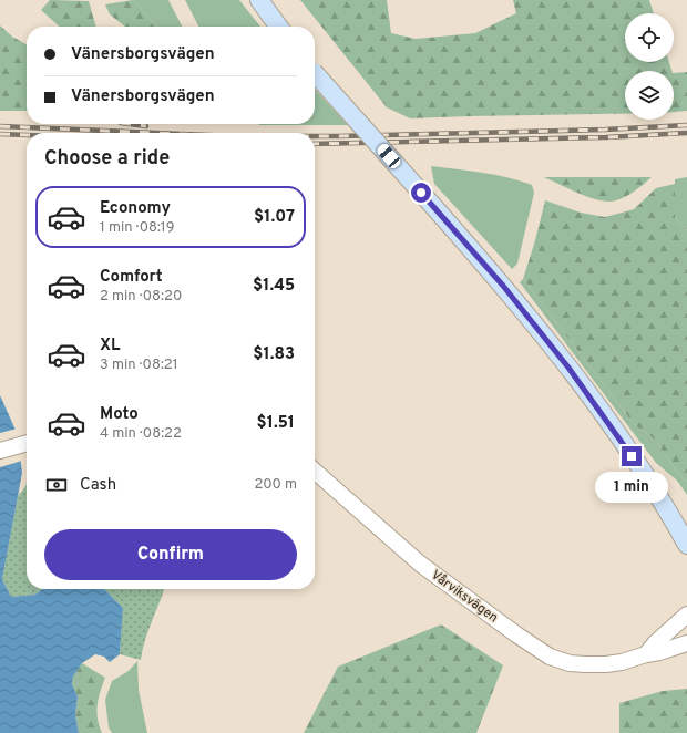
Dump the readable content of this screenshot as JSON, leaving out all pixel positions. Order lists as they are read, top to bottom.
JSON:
{
  "streets": {
    "street": ["Vårviksvägen"]
  },
  "page": {
    "banner": ["Vänersborgsvägen", "Vänersborgsvägen"],
    "heading": "Choose a ride",
    "list": [
      {
        "name": "Economy",
        "note": "1 min · 08:19",
        "value": "$1.07"
      },
      {
        "name": "Comfort",
        "note": "2 min · 08:20",
        "value": "$1.45"
      },
      {
        "name": "XL",
        "note": "3 min · 08:21",
        "value": "$1.83"
      },
      {
        "name": "Moto",
        "note": "4 min · 08:22",
        "value": "$1.51"
      }
    ],
    "pay": ["Cash", "200 m"],
    "bubble": "1 min",
    "buttons": "Confirm"
  }
}
